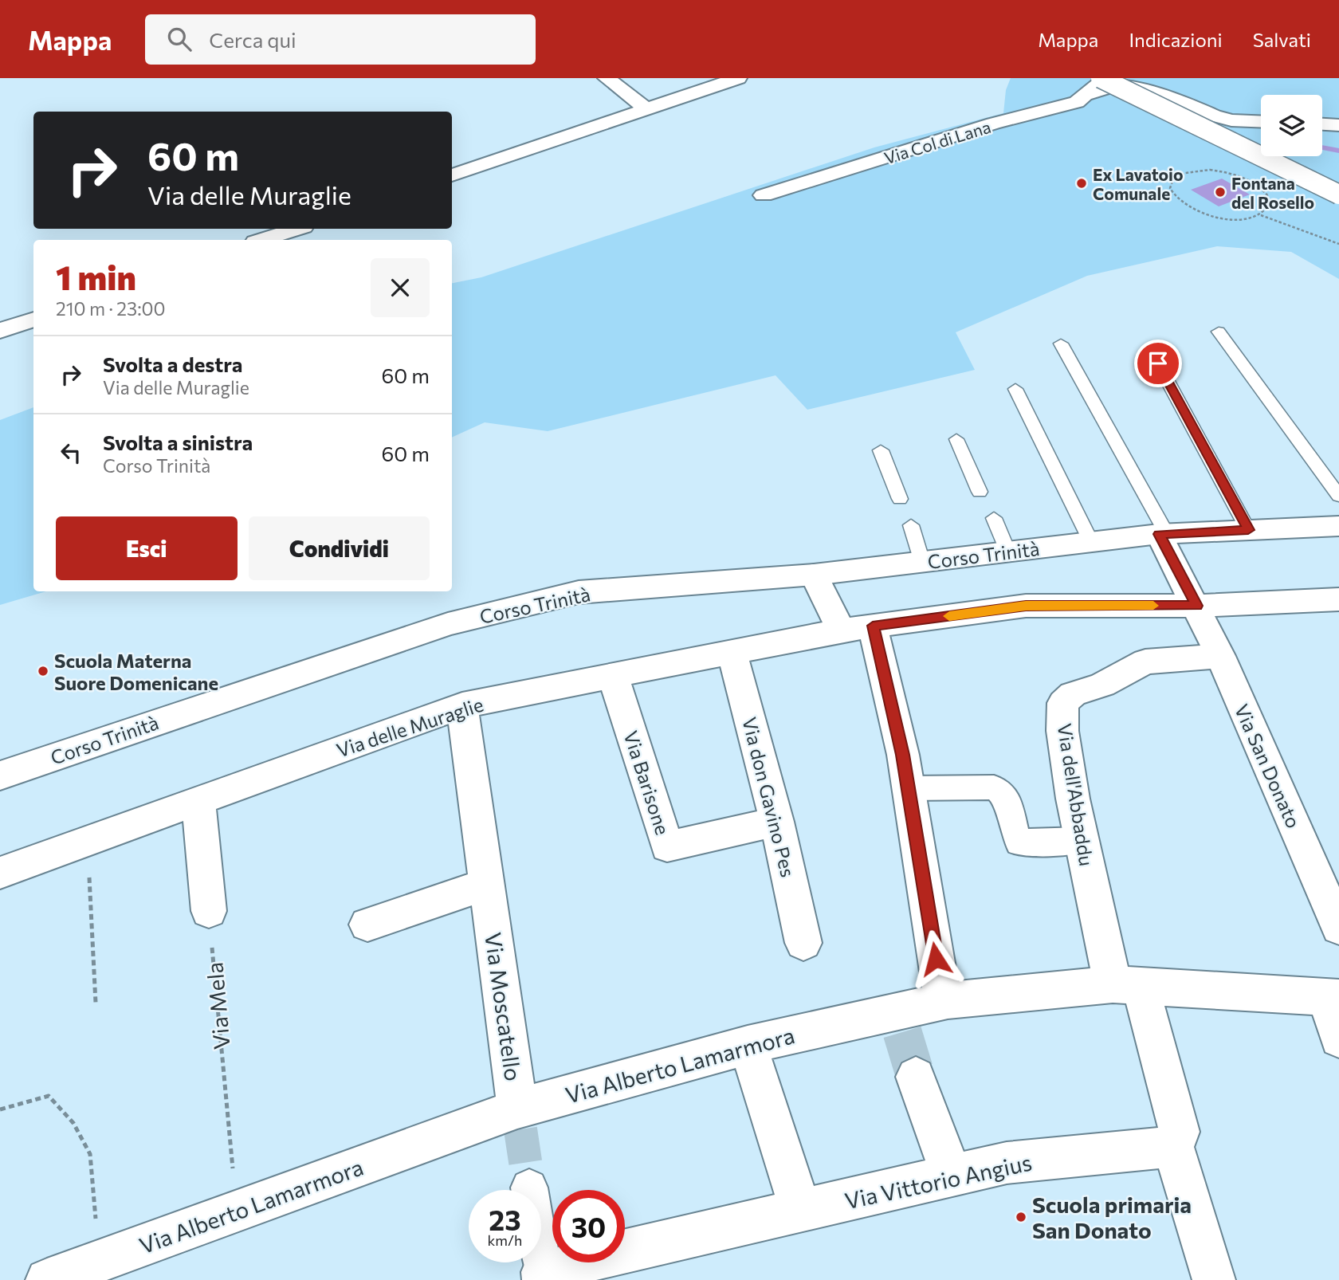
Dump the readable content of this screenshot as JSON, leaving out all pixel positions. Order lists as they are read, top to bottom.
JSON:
{
  "streets": {
    "street": [
      "Via Col di Lana",
      "Corso Trinità",
      "Via delle Muraglie",
      "Via San Donato",
      "Via Barisone",
      "Via dell'Abbaddu",
      "Via don Gavino Pes",
      "Via Moscatello",
      "Via Alberto Lamarmora",
      "Via Vittorio Angius"
    ],
    "path": ["Via Mela"]
  },
  "crossings": [
    ["Via delle Muraglie", "Via San Donato"],
    ["Via delle Muraglie", "Via Barisone"],
    ["Via delle Muraglie", "Via don Gavino Pes"],
    ["Via delle Muraglie", "Via Moscatello"],
    ["Via San Donato", "Via dell'Abbaddu"],
    ["Via Barisone", "Via don Gavino Pes"],
    ["Via dell'Abbaddu", "Via Alberto Lamarmora"],
    ["Via Mela", "Via Alberto Lamarmora"],
    ["Via Moscatello", "Via Alberto Lamarmora"]
  ],
  "places": [
    "Ex Lavatoio Comunale",
    "Fontana del Rosello",
    "Scuola Materna Suore Domenicane",
    "Scuola primaria San Donato"
  ],
  "page": {
    "header": "Mappa",
    "search": "Cerca qui",
    "nav": ["Mappa", "Indicazioni", "Salvati"],
    "turn": ["60 m", "Via delle Muraglie"],
    "heading": ["1 min", "210 m · 23:00"],
    "list": [
      {
        "name": "Svolta a destra",
        "note": "Via delle Muraglie",
        "value": "60 m"
      },
      {
        "name": "Svolta a sinistra",
        "note": "Corso Trinità",
        "value": "60 m"
      }
    ],
    "buttons": ["Esci", "Condividi"],
    "speed": "23 km/h",
    "limit": "30"
  }
}
